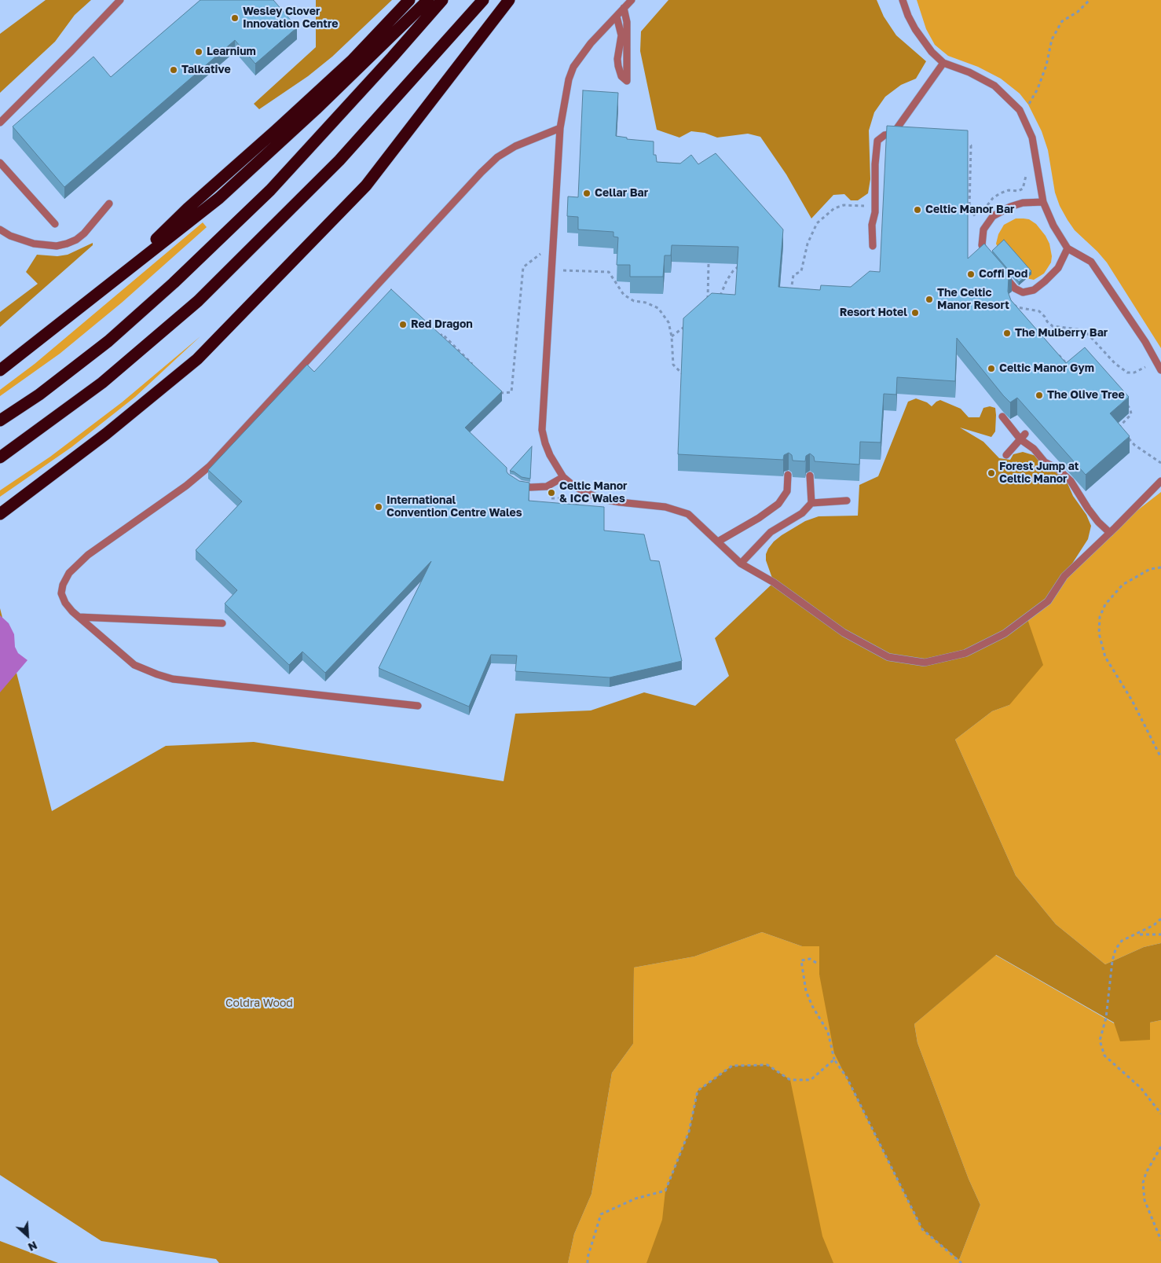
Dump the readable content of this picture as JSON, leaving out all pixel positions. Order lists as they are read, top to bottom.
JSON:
{
  "parks": ["Coldra Wood"],
  "places": [
    "Wesley Clover Innovation Centre",
    "Learnium",
    "Talkative",
    "Cellar Bar",
    "Celtic Manor Bar",
    "Coffi Pod",
    "The Celtic Manor Resort",
    "Resort Hotel",
    "Red Dragon",
    "The Mulberry Bar",
    "Celtic Manor Gym",
    "The Olive Tree",
    "Forest Jump at Celtic Manor",
    "Celtic Manor & ICC Wales",
    "International Convention Centre Wales"
  ],
  "north": "bottom right"
}
